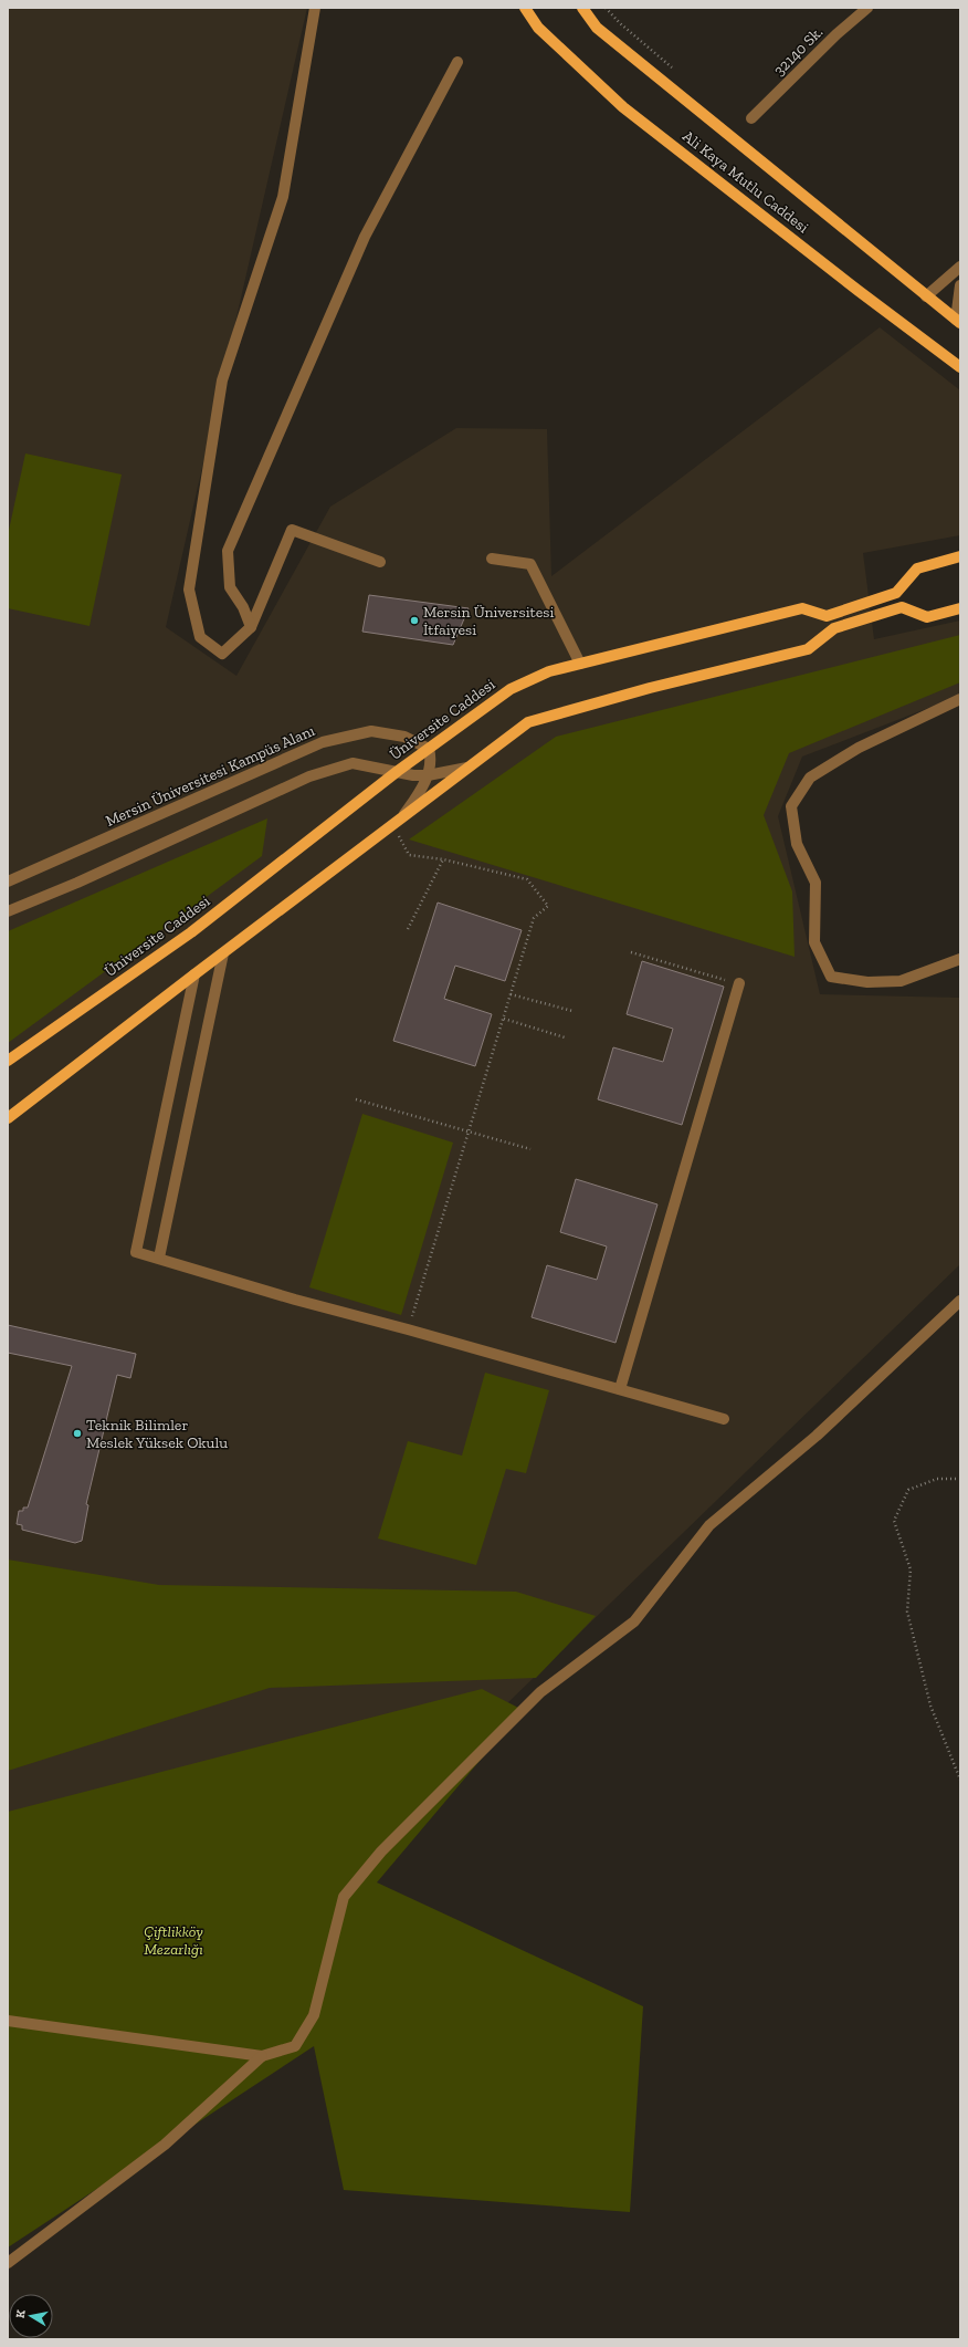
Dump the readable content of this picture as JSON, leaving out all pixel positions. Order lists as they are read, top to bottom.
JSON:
{
  "streets": {
    "main road": ["Ali Kaya Mutlu Caddesi", "Üniversite Caddesi"],
    "street": ["32140 Sk.", "Mersin Üniversitesi Kampüs Alanı"]
  },
  "crossings": [
    ["Üniversite Caddesi", "Mersin Üniversitesi Kampüs Alanı"]
  ],
  "parks": ["Çiftlikköy Mezarlığı"],
  "places": ["Mersin Üniversitesi İtfaiyesi", "Teknik Bilimler Meslek Yüksek Okulu"],
  "north": "left"
}
